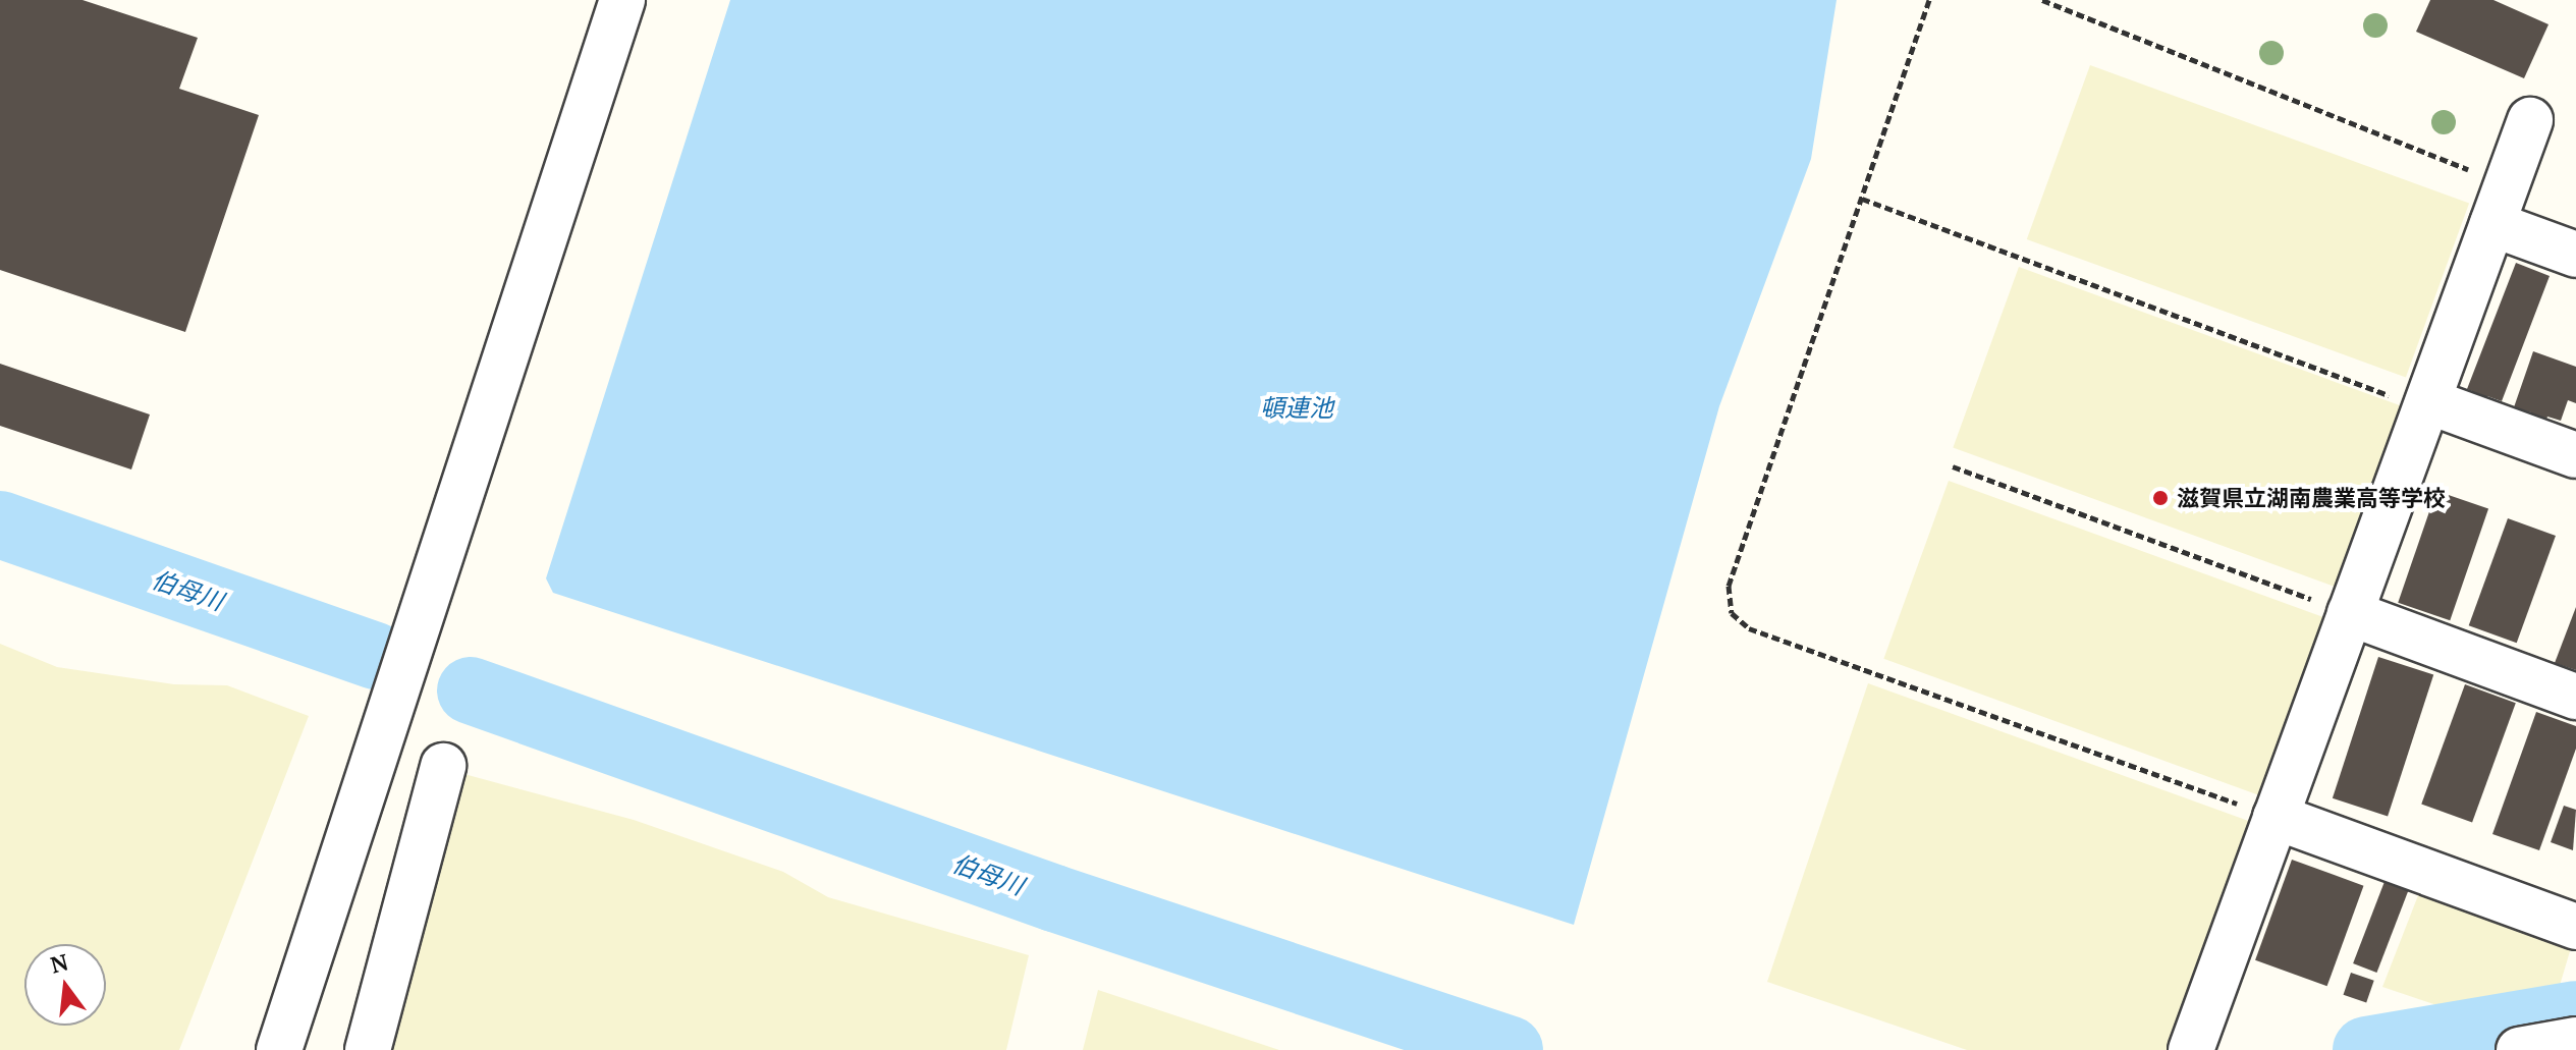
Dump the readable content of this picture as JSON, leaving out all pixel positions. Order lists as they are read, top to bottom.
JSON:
{
  "water": ["頓連池", "伯母川"],
  "places": ["滋賀県立湖南農業高等学校"],
  "north": "top"
}
